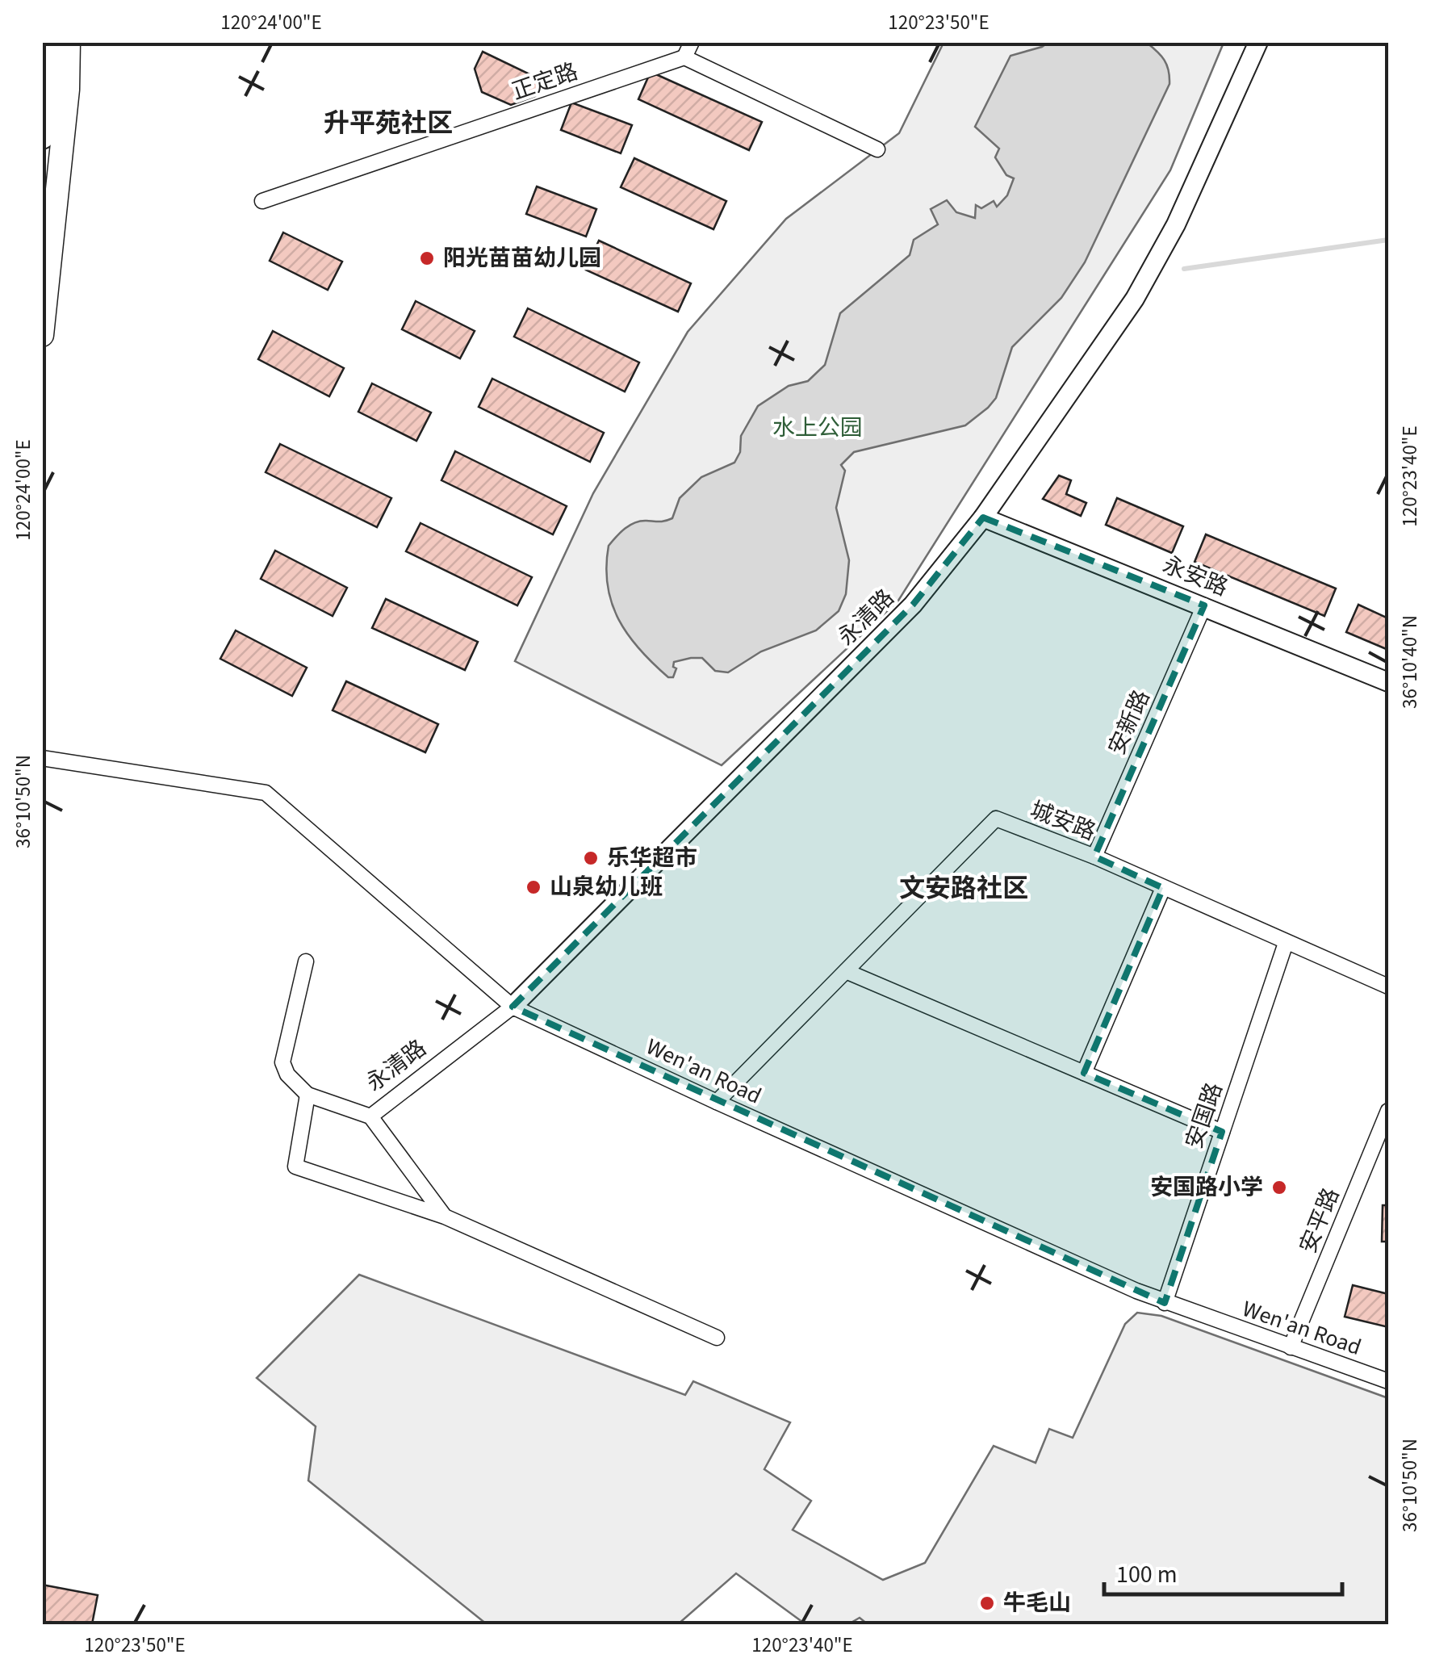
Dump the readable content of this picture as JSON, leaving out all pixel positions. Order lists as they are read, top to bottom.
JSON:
{
  "streets": {
    "street": [
      "正定路",
      "永安路",
      "永清路",
      "安新路",
      "城安路",
      "Wen'an Road",
      "安国路",
      "安平路"
    ]
  },
  "crossings": [
    ["永安路", "永清路"],
    ["永安路", "安新路"],
    ["永清路", "Wen'an Road"],
    ["安新路", "城安路"],
    ["城安路", "Wen'an Road"],
    ["城安路", "安国路"],
    ["Wen'an Road", "安国路"],
    ["Wen'an Road", "安平路"]
  ],
  "districts": ["升平苑社区", "文安路社区"],
  "parks": ["水上公园"],
  "places": [
    "阳光苗苗幼儿园",
    "乐华超市",
    "山泉幼儿班",
    "安国路小学",
    "牛毛山"
  ],
  "scale_bar": "100 m",
  "coordinates": [
    "120°24'00\"E",
    "120°23'50\"E",
    "120°23'40\"E",
    "36°10'40\"N",
    "36°10'50\"N"
  ]
}
